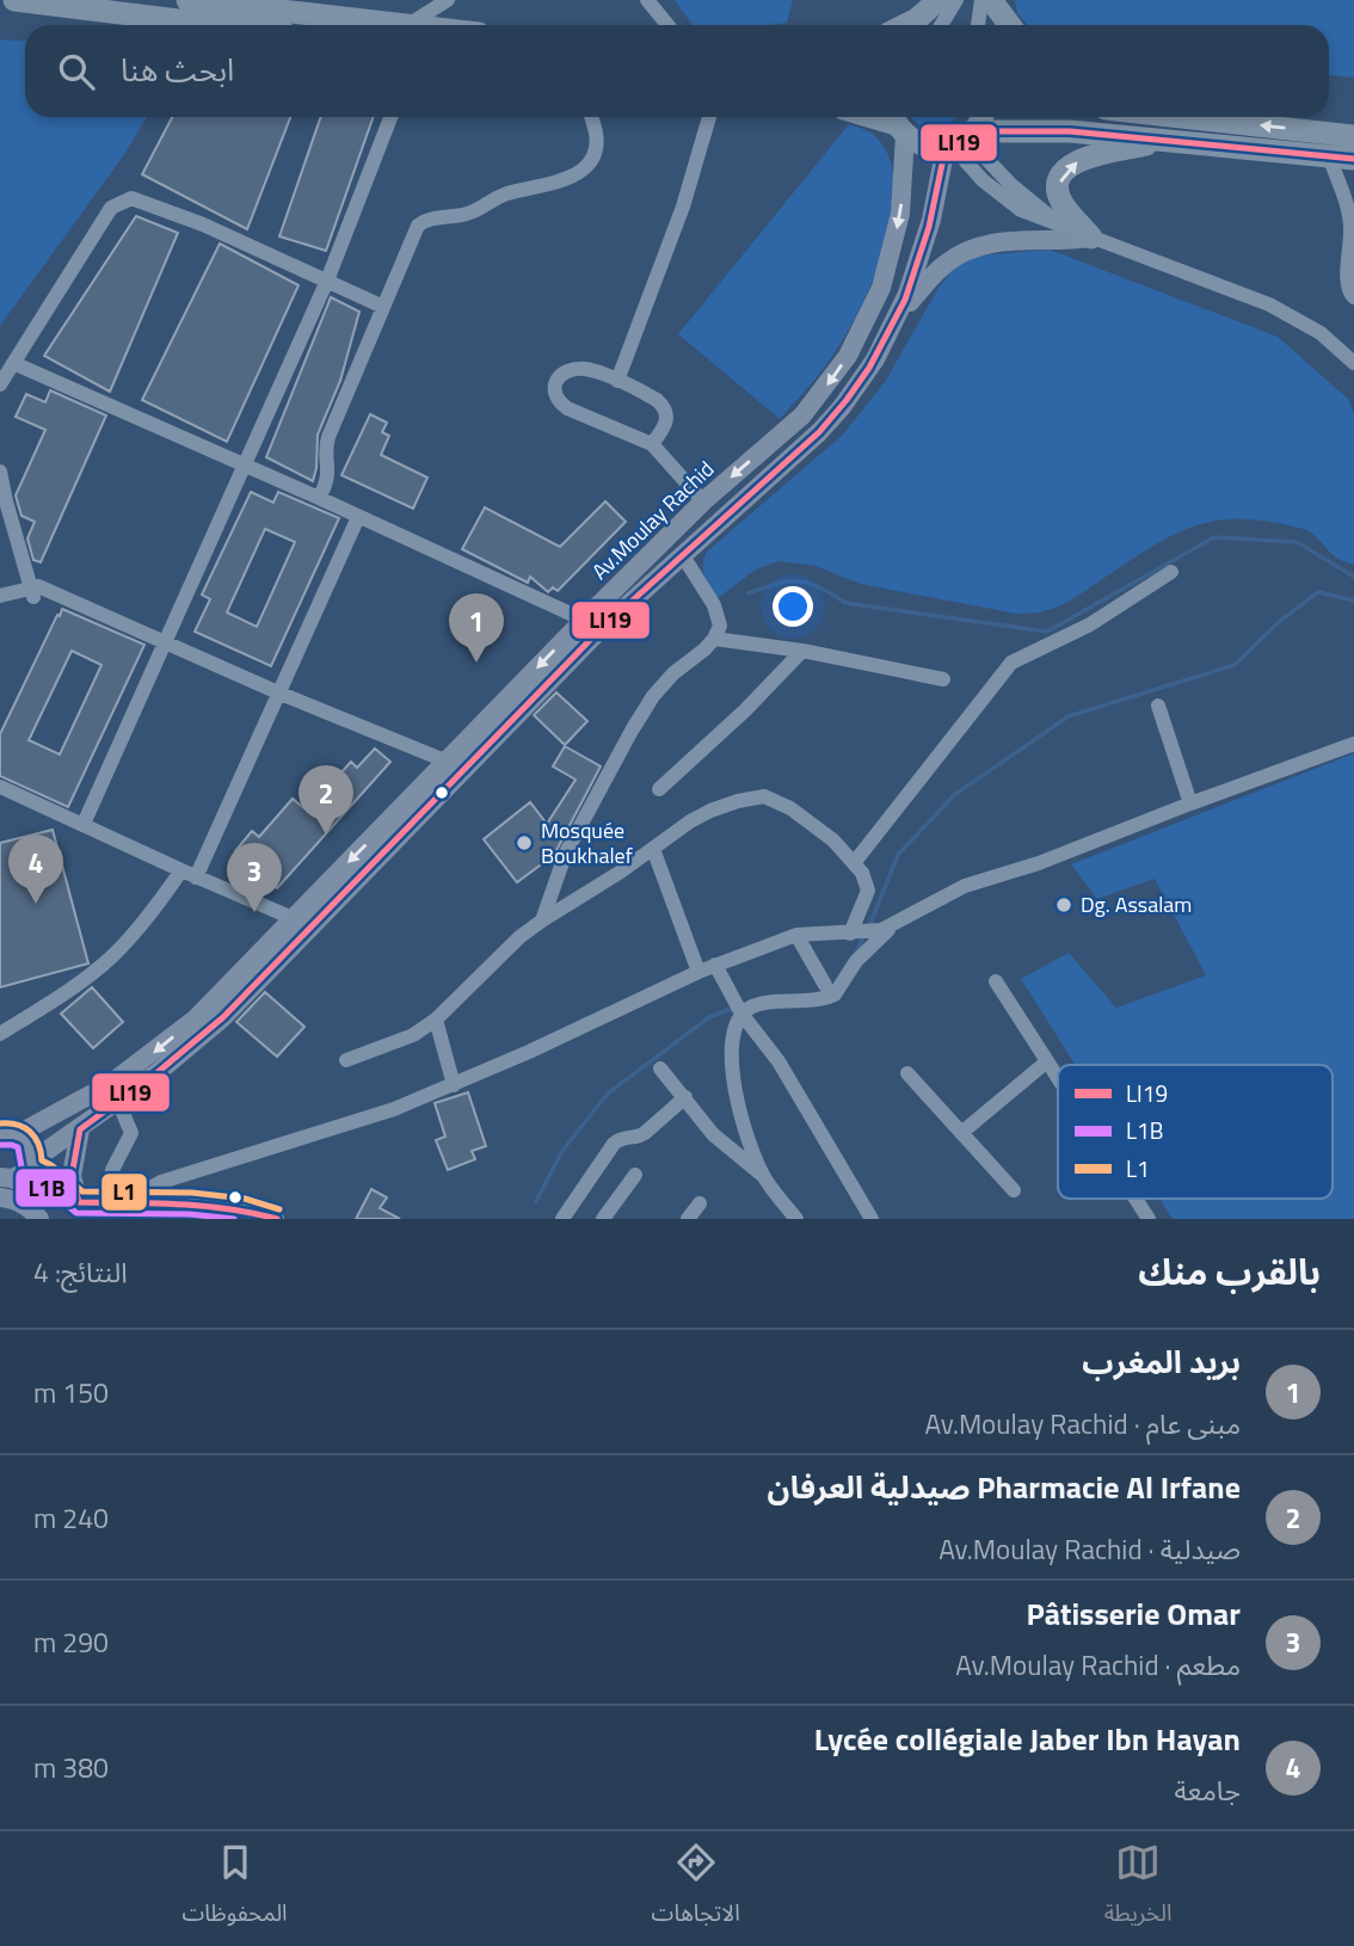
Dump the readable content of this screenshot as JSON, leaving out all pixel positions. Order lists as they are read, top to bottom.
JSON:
{
  "streets": {
    "main road": ["Av.Moulay Rachid"]
  },
  "places": ["Mosquée Boukhalef", "Dg. Assalam"],
  "lines": ["transit line LI19", "transit line L1", "transit line L1B"],
  "legend": ["LI19", "L1B", "L1"],
  "page": {
    "search": "ابحث هنا",
    "pins": [
      "1",
      "2",
      "4",
      "3"
    ],
    "heading": ["بالقرب منك", "النتائج: 4"],
    "list": [
      {
        "mark": "1",
        "name": "بريد المغرب",
        "note": "مبنى عام · Av.Moulay Rachid",
        "value": "150 m"
      },
      {
        "mark": "2",
        "name": "Pharmacie Al Irfane صيدلية العرفان",
        "note": "صيدلية · Av.Moulay Rachid",
        "value": "240 m"
      },
      {
        "mark": "3",
        "name": "Pâtisserie Omar",
        "note": "مطعم · Av.Moulay Rachid",
        "value": "290 m"
      },
      {
        "mark": "4",
        "name": "Lycée collégiale Jaber Ibn Hayan",
        "note": "جامعة",
        "value": "380 m"
      }
    ],
    "nav": ["الخريطة", "الاتجاهات", "المحفوظات"]
  }
}
